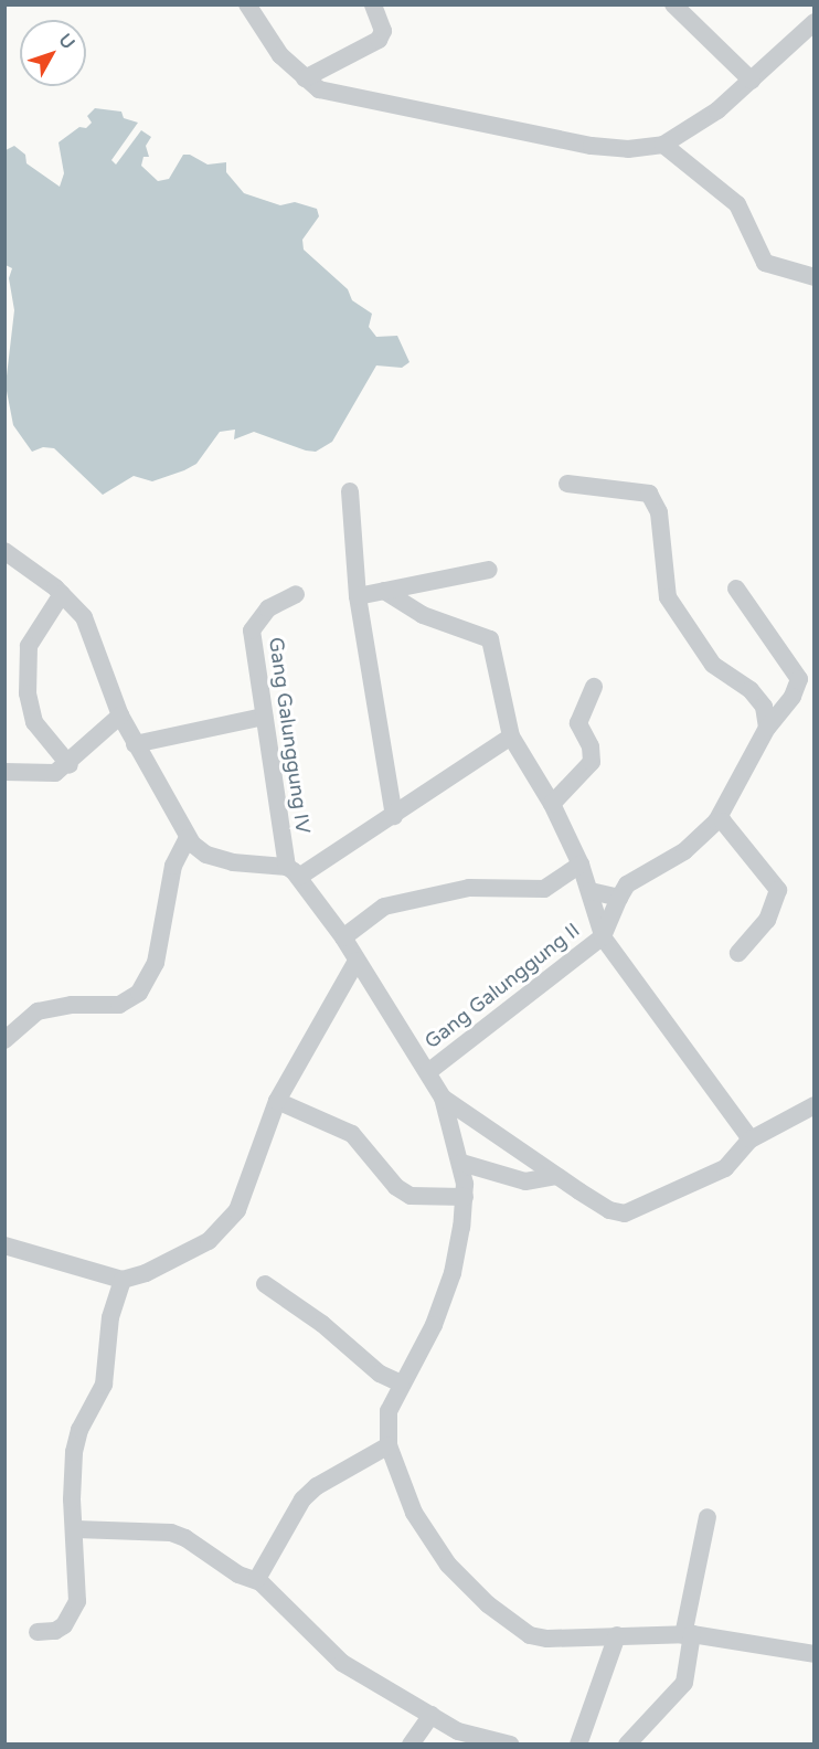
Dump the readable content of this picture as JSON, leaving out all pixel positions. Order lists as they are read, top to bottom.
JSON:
{
  "streets": {
    "street": ["Gang Galunggung IV", "Gang Galunggung II"]
  },
  "north": "top right"
}
